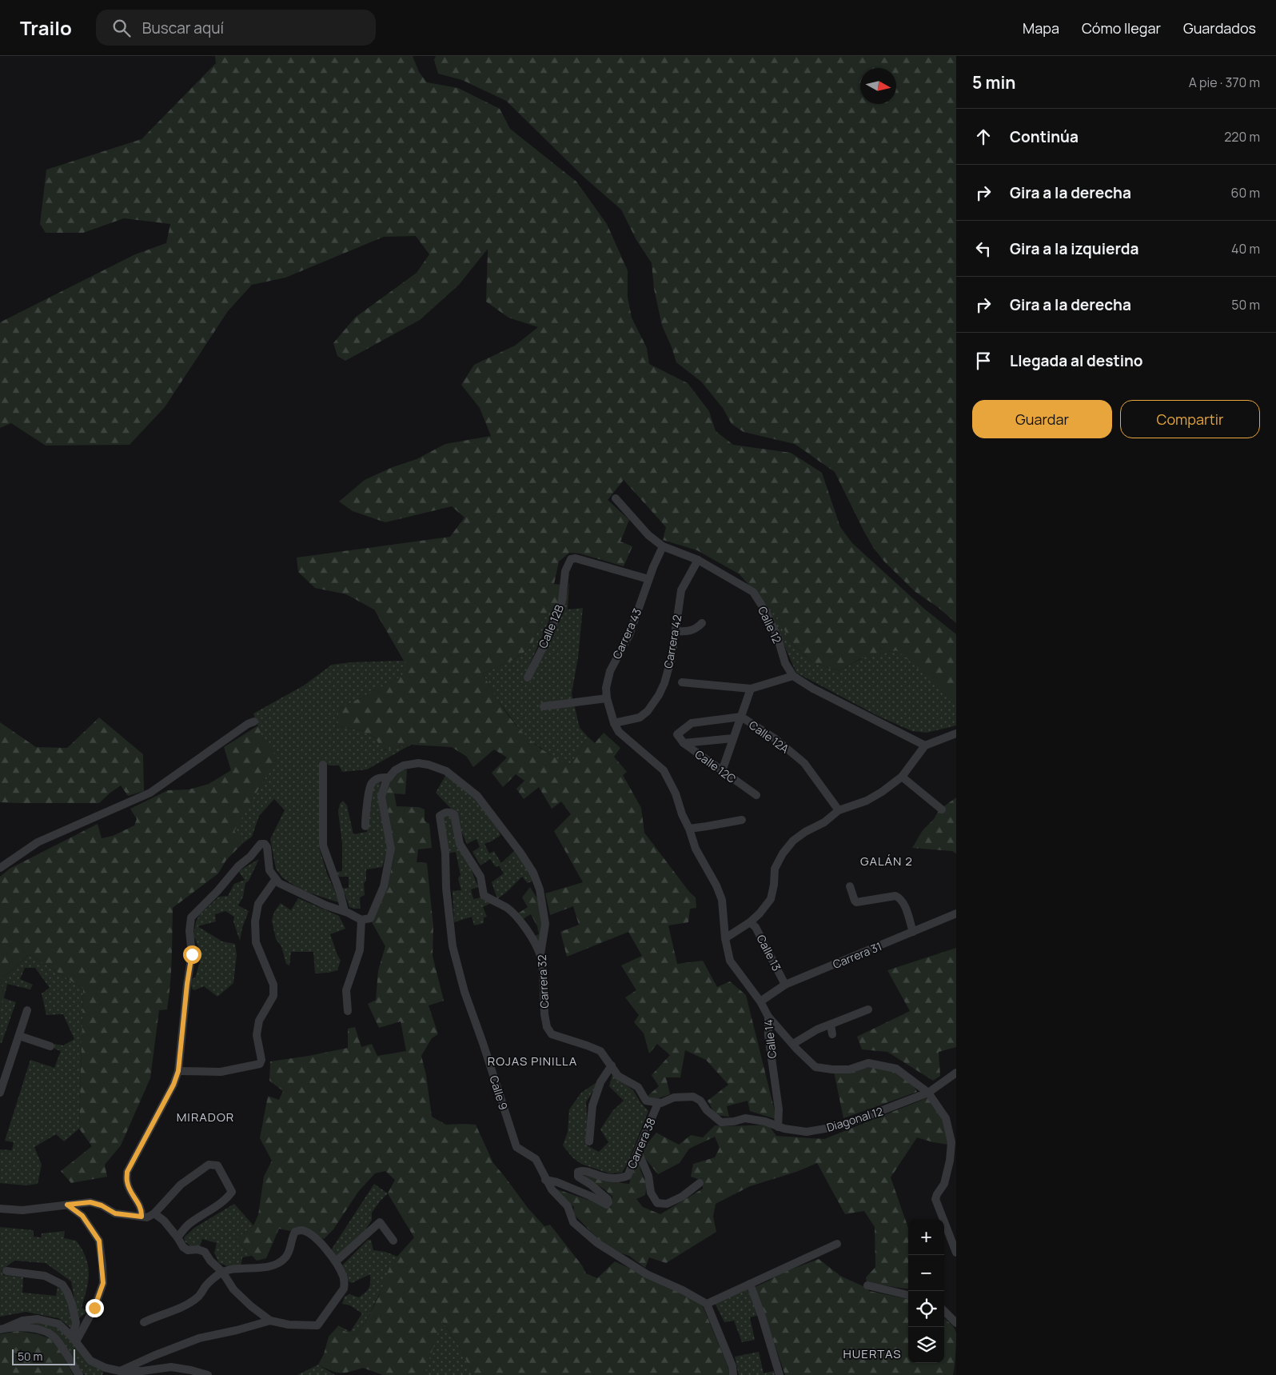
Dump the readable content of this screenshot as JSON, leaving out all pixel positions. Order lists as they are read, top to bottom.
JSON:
{
  "streets": {
    "street": [
      "Calle 12",
      "Calle 12B",
      "Carrera 43",
      "Carrera 42",
      "Calle 12A",
      "Calle 12C",
      "Calle 13",
      "Carrera 31",
      "Carrera 32",
      "Calle 14",
      "Calle 9",
      "Diagonal 12",
      "Carrera 38"
    ]
  },
  "crossings": [
    ["Calle 12", "Carrera 43"],
    ["Calle 12", "Carrera 42"],
    ["Calle 12B", "Carrera 43"],
    ["Carrera 43", "Carrera 42"],
    ["Calle 12A", "Calle 12C"],
    ["Calle 13", "Carrera 31"],
    ["Carrera 31", "Calle 14"],
    ["Carrera 32", "Calle 9"],
    ["Carrera 32", "Carrera 38"],
    ["Calle 14", "Diagonal 12"],
    ["Calle 9", "Carrera 38"]
  ],
  "districts": [
    "GALÁN 2",
    "ROJAS PINILLA",
    "MIRADOR",
    "HUERTAS"
  ],
  "scale_bar": "50 m",
  "north": "right",
  "page": {
    "header": "Trailo",
    "search": "Buscar aquí",
    "nav": ["Mapa", "Cómo llegar", "Guardados"],
    "heading": ["5 min", "A pie · 370 m"],
    "list": [
      ["Continúa", "220 m"],
      ["Gira a la derecha", "60 m"],
      ["Gira a la izquierda", "40 m"],
      ["Gira a la derecha", "50 m"],
      "Llegada al destino"
    ],
    "buttons": ["Guardar", "Compartir"],
    "map_buttons": ["+", "−"],
    "scale": "50 m"
  }
}
